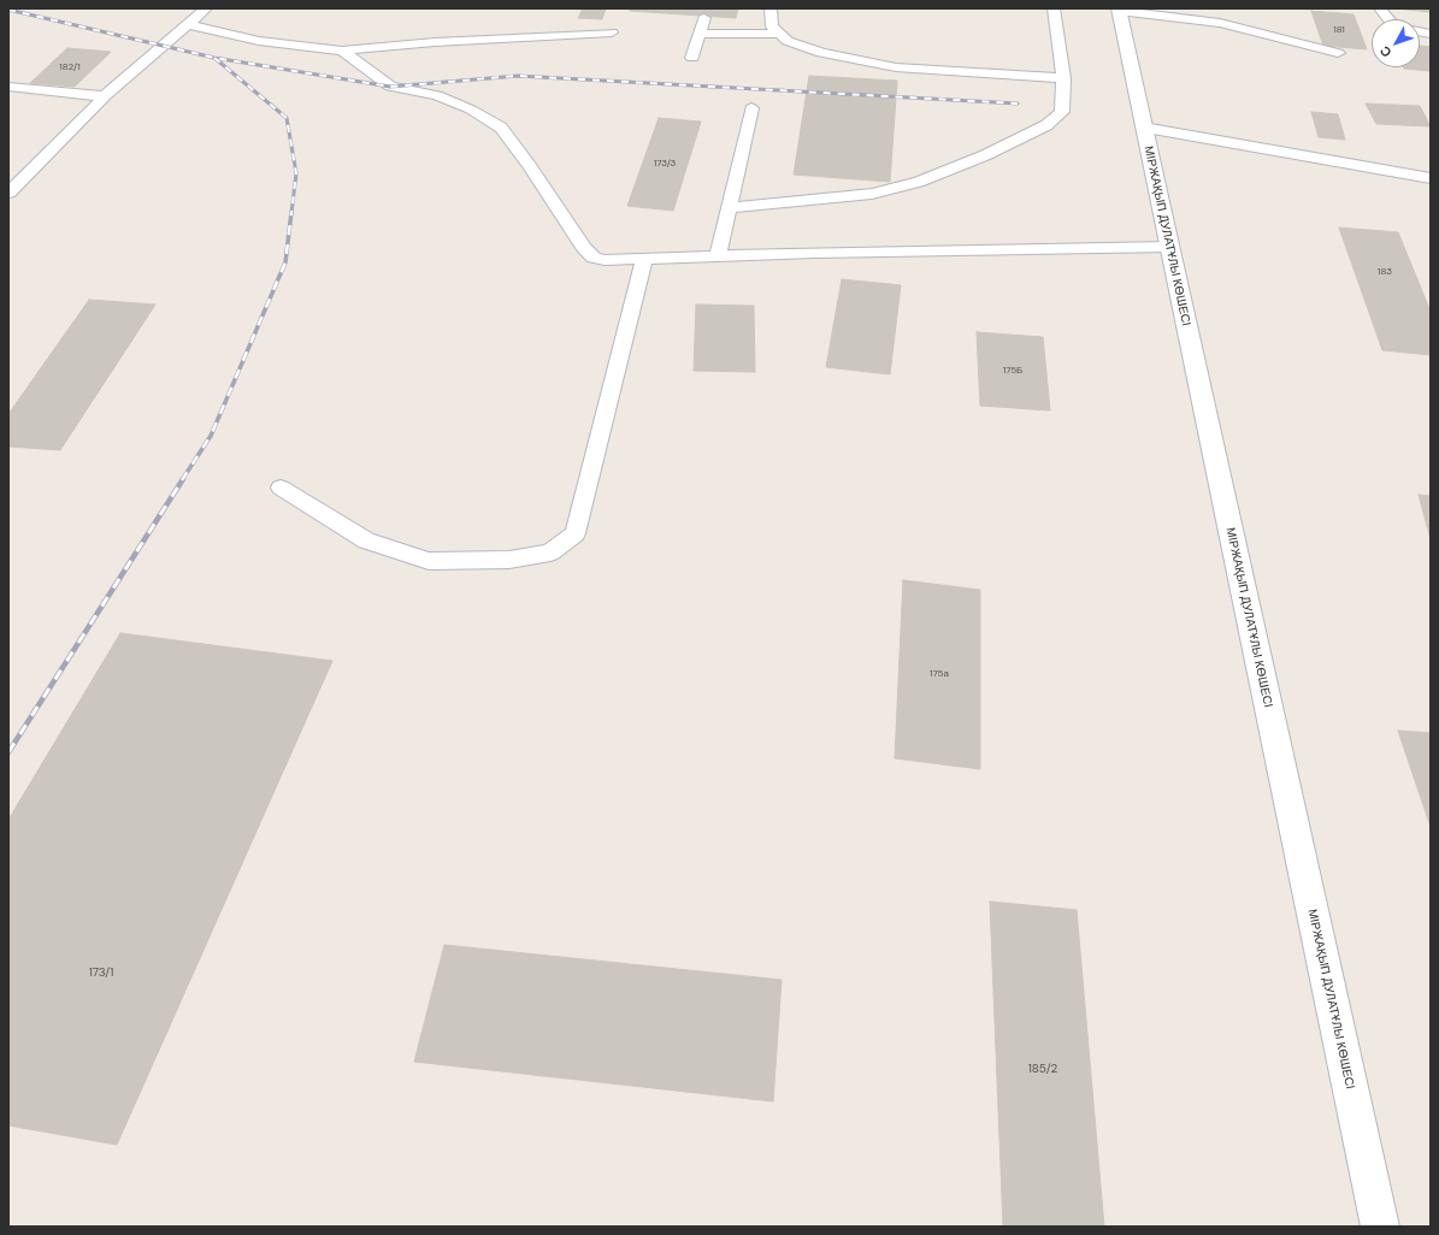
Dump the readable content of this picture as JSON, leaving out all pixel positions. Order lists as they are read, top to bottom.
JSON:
{
  "streets": {
    "street": ["МІРЖАҚЫП ДУЛАТҰЛЫ КӨШЕСІ"]
  },
  "house_numbers": [
    "181",
    "182/1",
    "173/3",
    "183",
    "175Б",
    "175а",
    "173/1",
    "185/2"
  ],
  "north": "bottom left"
}
